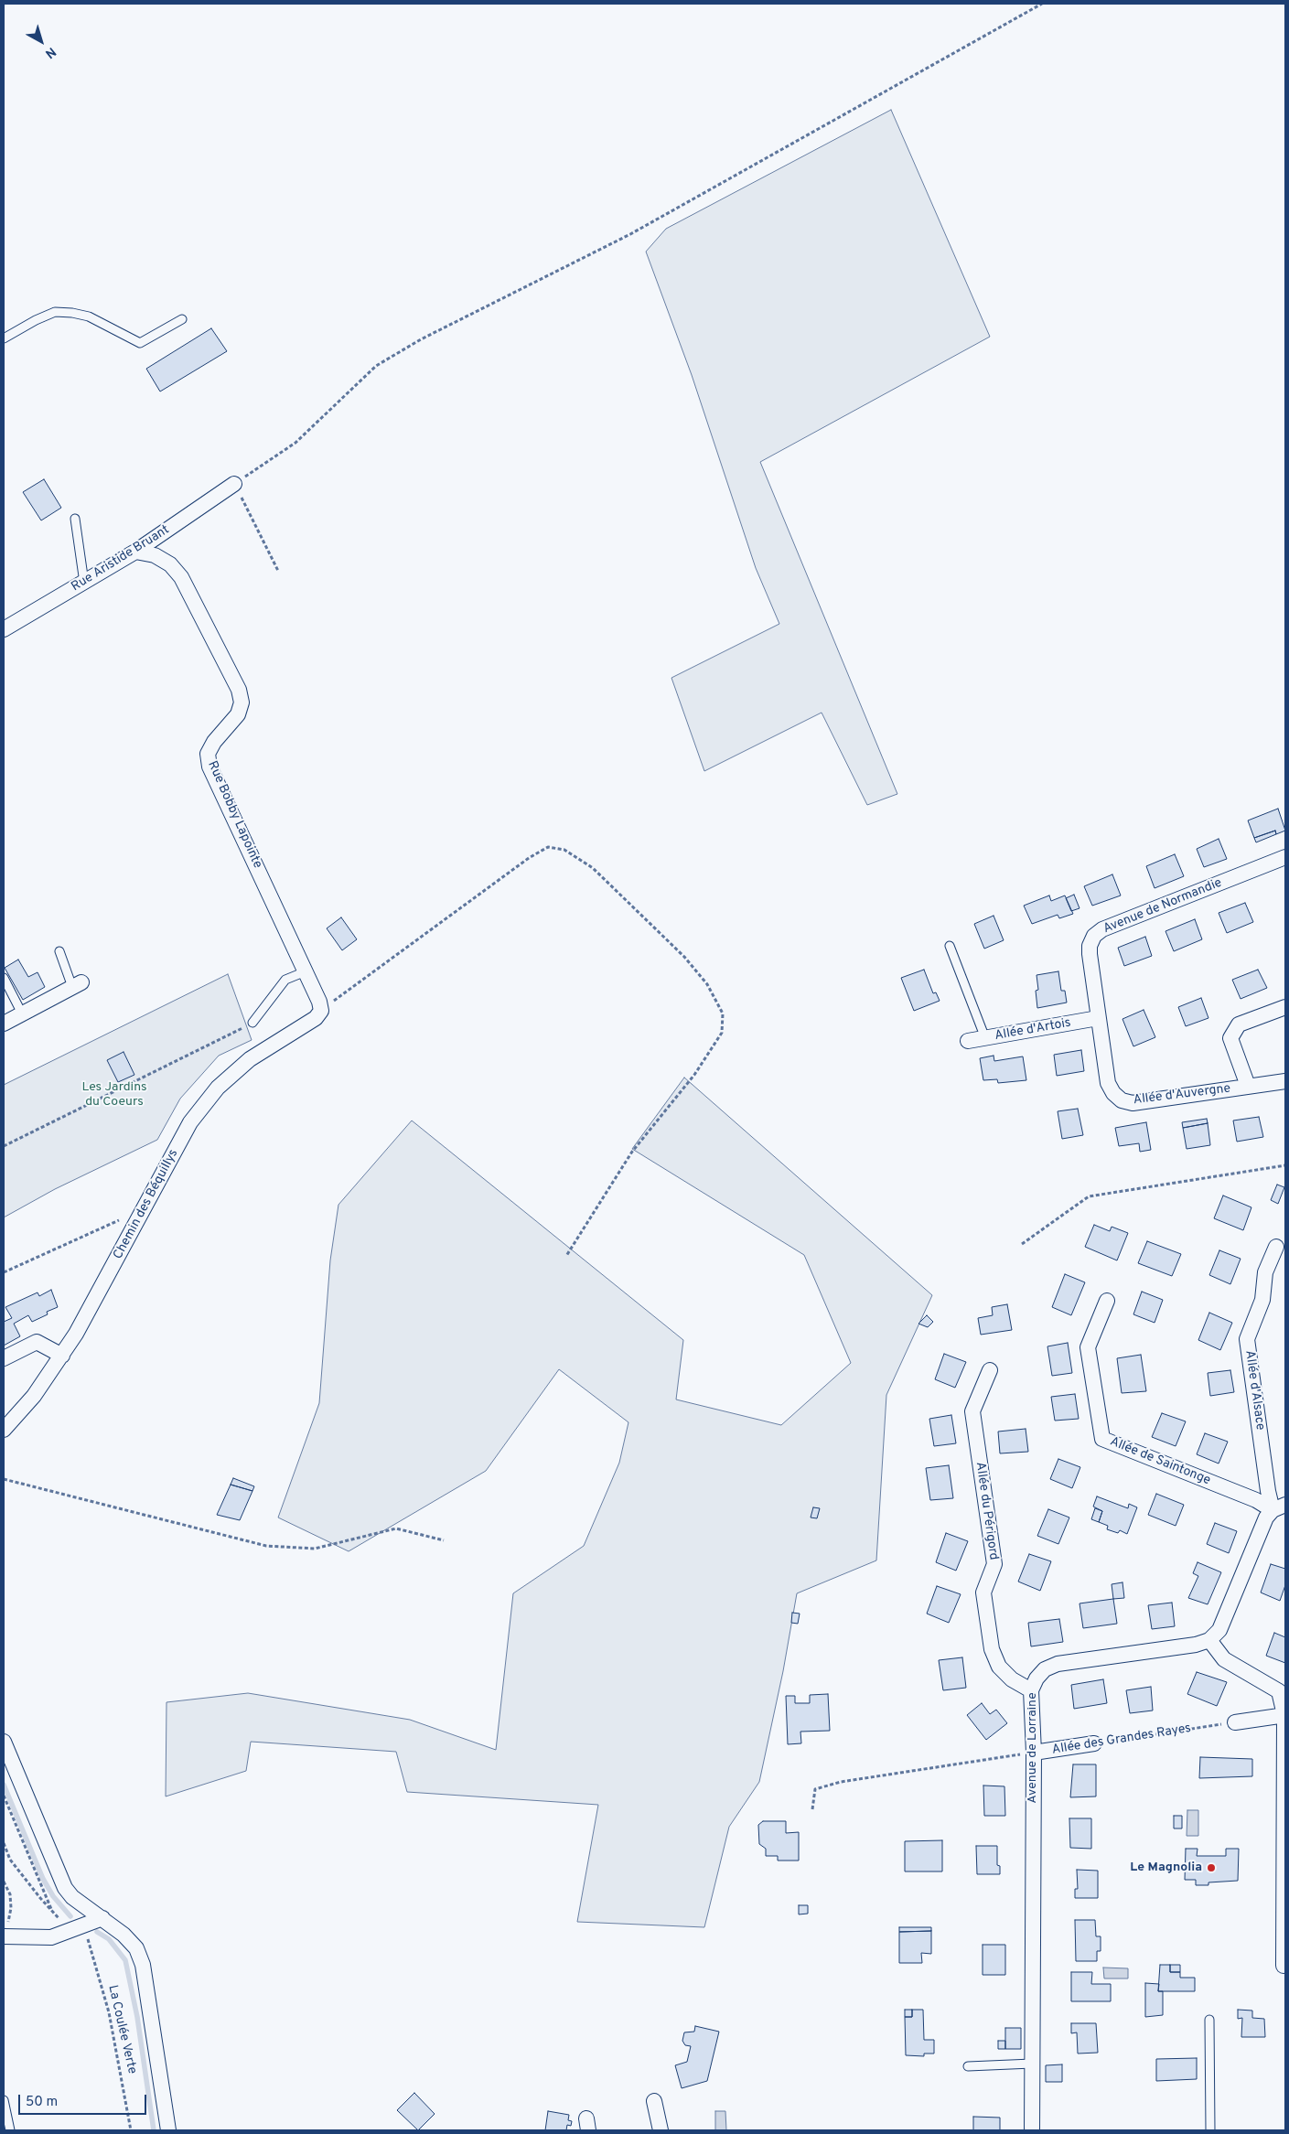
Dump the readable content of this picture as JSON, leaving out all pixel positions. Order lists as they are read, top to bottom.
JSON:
{
  "streets": {
    "street": [
      "Rue Aristide Bruant",
      "Rue Bobby Lapointe",
      "Avenue de Normandie",
      "Allée d'Artois",
      "Allée d'Auvergne",
      "Chemin des Béquillys",
      "Allée d'Alsace",
      "Allée de Saintonge",
      "Allée du Périgord",
      "Allée des Grandes Rayes",
      "Avenue de Lorraine"
    ],
    "path": ["La Coulée Verte"]
  },
  "crossings": [
    ["Rue Aristide Bruant", "Rue Bobby Lapointe"],
    ["Rue Bobby Lapointe", "Chemin des Béquillys"],
    ["Avenue de Normandie", "Allée d'Artois"],
    ["Avenue de Normandie", "Allée d'Auvergne"],
    ["Allée d'Artois", "Allée d'Auvergne"],
    ["Allée d'Alsace", "Allée de Saintonge"],
    ["Allée du Périgord", "Avenue de Lorraine"],
    ["Allée des Grandes Rayes", "Avenue de Lorraine"]
  ],
  "parks": ["Les Jardins du Coeurs"],
  "places": ["Le Magnolia"],
  "scale_bar": "50 m",
  "north": "bottom right"
}
